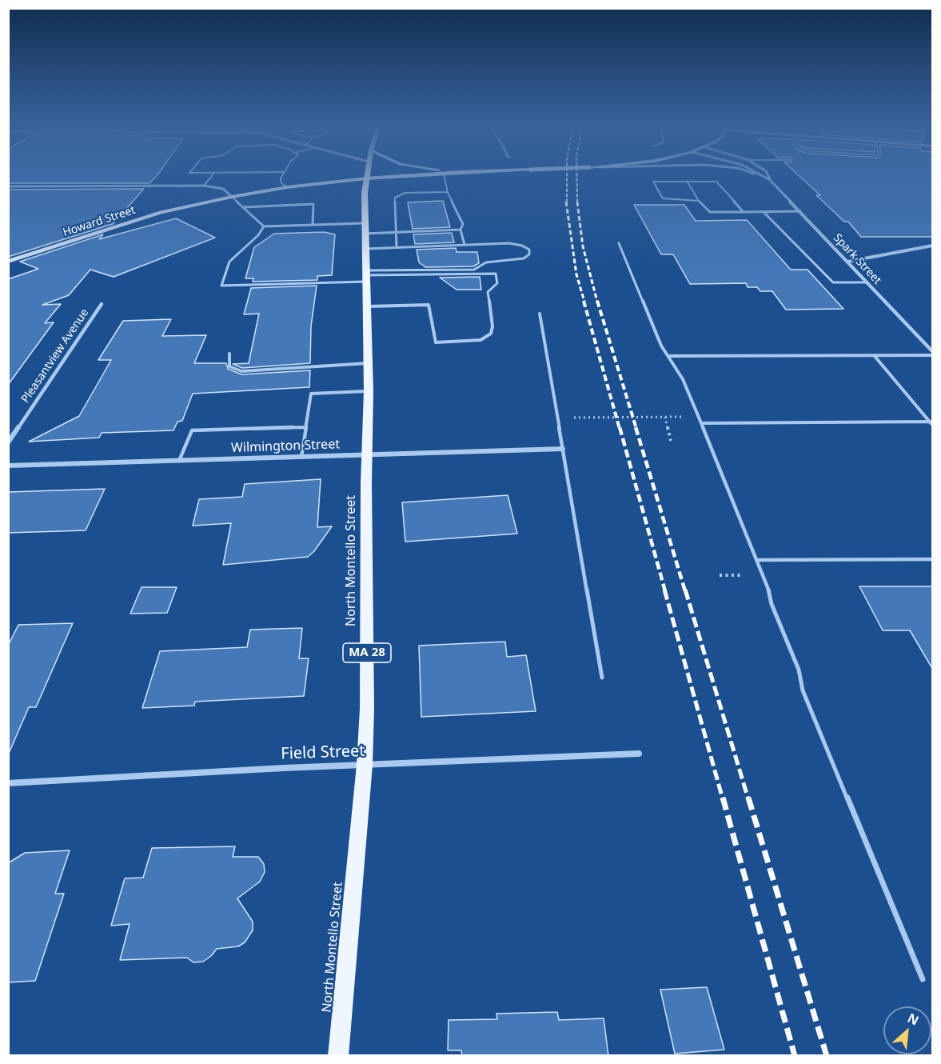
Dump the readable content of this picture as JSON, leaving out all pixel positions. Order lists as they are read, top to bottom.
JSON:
{
  "streets": {
    "main road": ["Howard Street", "North Montello Street", "MA 28"],
    "street": [
      "Spark Street",
      "Pleasantview Avenue",
      "Wilmington Street",
      "Field Street"
    ]
  },
  "crossings": [
    ["Howard Street", "North Montello Street"],
    ["Wilmington Street", "North Montello Street"],
    ["North Montello Street", "Field Street"]
  ],
  "north": "top right"
}
